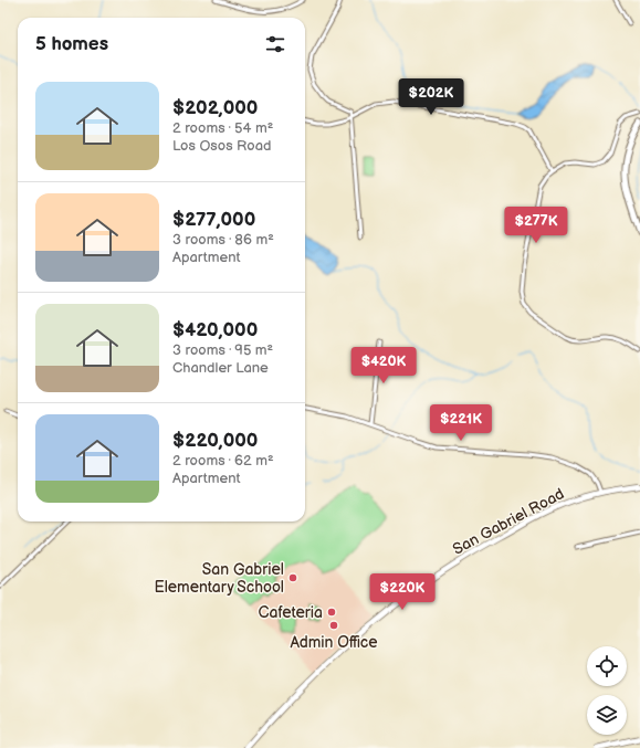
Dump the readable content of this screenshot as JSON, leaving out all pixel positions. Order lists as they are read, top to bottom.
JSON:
{
  "streets": {
    "street": ["San Gabriel Road"]
  },
  "places": ["San Gabriel Elementary School", "Cafeteria", "Admin Office"],
  "page": {
    "heading": "5 homes",
    "list": [
      {
        "name": "$202,000",
        "note": "2 rooms · 54 m² · Los Osos Road"
      },
      {
        "name": "$277,000",
        "note": "3 rooms · 86 m² · Apartment"
      },
      {
        "name": "$420,000",
        "note": "3 rooms · 95 m² · Chandler Lane"
      },
      {
        "name": "$220,000",
        "note": "2 rooms · 62 m² · Apartment"
      }
    ],
    "price": [
      "$202K",
      "$277K",
      "$420K",
      "$221K",
      "$220K"
    ]
  }
}
